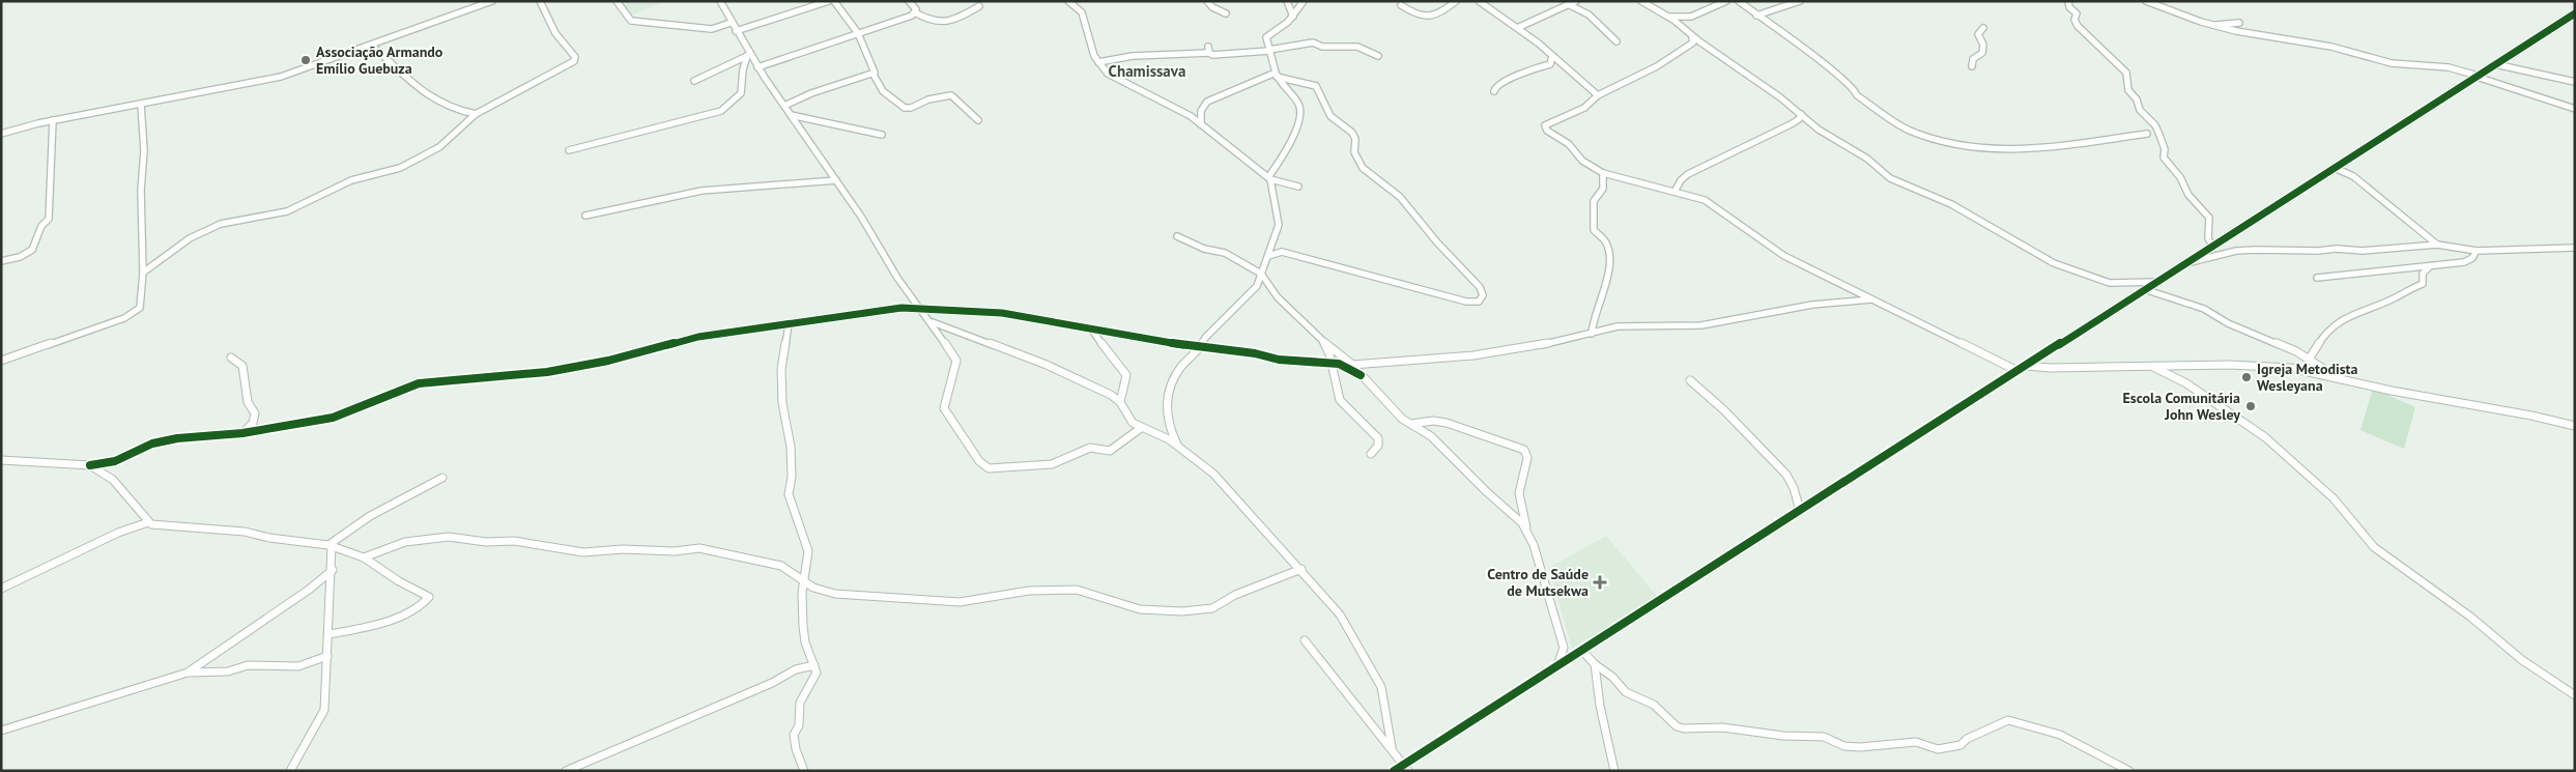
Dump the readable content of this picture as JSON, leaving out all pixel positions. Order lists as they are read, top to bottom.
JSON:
{
  "districts": ["Chamissava"],
  "places": {
    "other": ["Associação Armando Emílio Guebuza", "Igreja Metodista Wesleyana", "Escola Comunitária John Wesley"],
    "health": ["Centro de Saúde de Mutsekwa"]
  }
}
